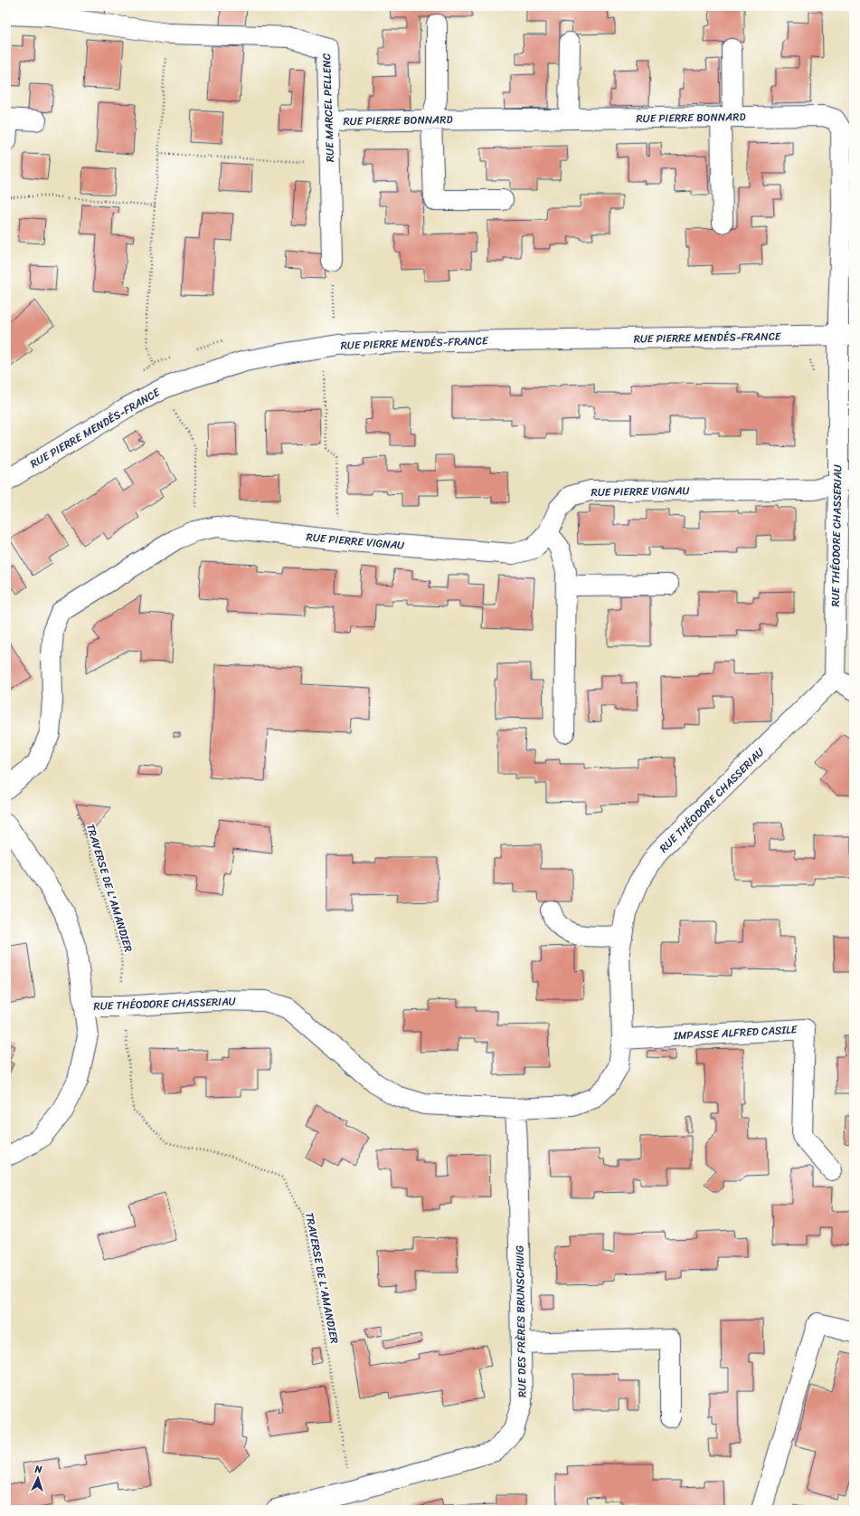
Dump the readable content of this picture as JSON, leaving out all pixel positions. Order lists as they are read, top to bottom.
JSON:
{
  "streets": {
    "street": [
      "RUE MARCEL PELLENC",
      "RUE PIERRE BONNARD",
      "RUE PIERRE MENDÉS-FRANCE",
      "RUE PIERRE VIGNAU",
      "RUE THÉODORE CHASSERIAU",
      "IMPASSE ALFRED CASILE",
      "RUE DES FRÈRES BRUNSCHWIG"
    ],
    "path": ["TRAVERSE DE L'AMANDIER"]
  },
  "crossings": [
    ["RUE MARCEL PELLENC", "RUE PIERRE BONNARD"],
    ["RUE PIERRE BONNARD", "RUE PIERRE MENDÉS-FRANCE"],
    ["RUE PIERRE BONNARD", "RUE THÉODORE CHASSERIAU"],
    ["RUE PIERRE MENDÉS-FRANCE", "RUE THÉODORE CHASSERIAU"],
    ["RUE PIERRE VIGNAU", "RUE THÉODORE CHASSERIAU"],
    ["RUE THÉODORE CHASSERIAU", "TRAVERSE DE L'AMANDIER"],
    ["RUE THÉODORE CHASSERIAU", "IMPASSE ALFRED CASILE"],
    ["RUE THÉODORE CHASSERIAU", "RUE DES FRÈRES BRUNSCHWIG"],
    ["TRAVERSE DE L'AMANDIER", "RUE DES FRÈRES BRUNSCHWIG"]
  ],
  "north": "top"
}
